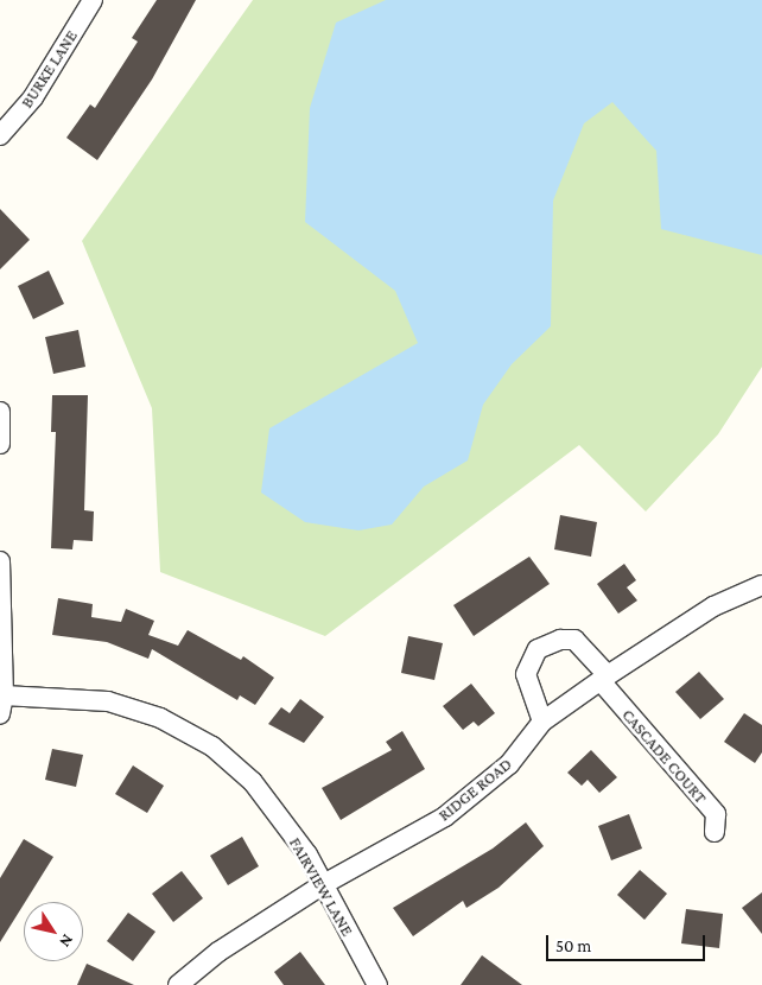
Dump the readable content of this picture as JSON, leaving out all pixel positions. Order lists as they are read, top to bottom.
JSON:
{
  "streets": {
    "street": [
      "BURKE LANE",
      "CASCADE COURT",
      "RIDGE ROAD",
      "FAIRVIEW LANE"
    ]
  },
  "crossings": [
    ["CASCADE COURT", "RIDGE ROAD"],
    ["RIDGE ROAD", "FAIRVIEW LANE"]
  ],
  "scale_bar": "50 m",
  "north": "bottom right"
}
